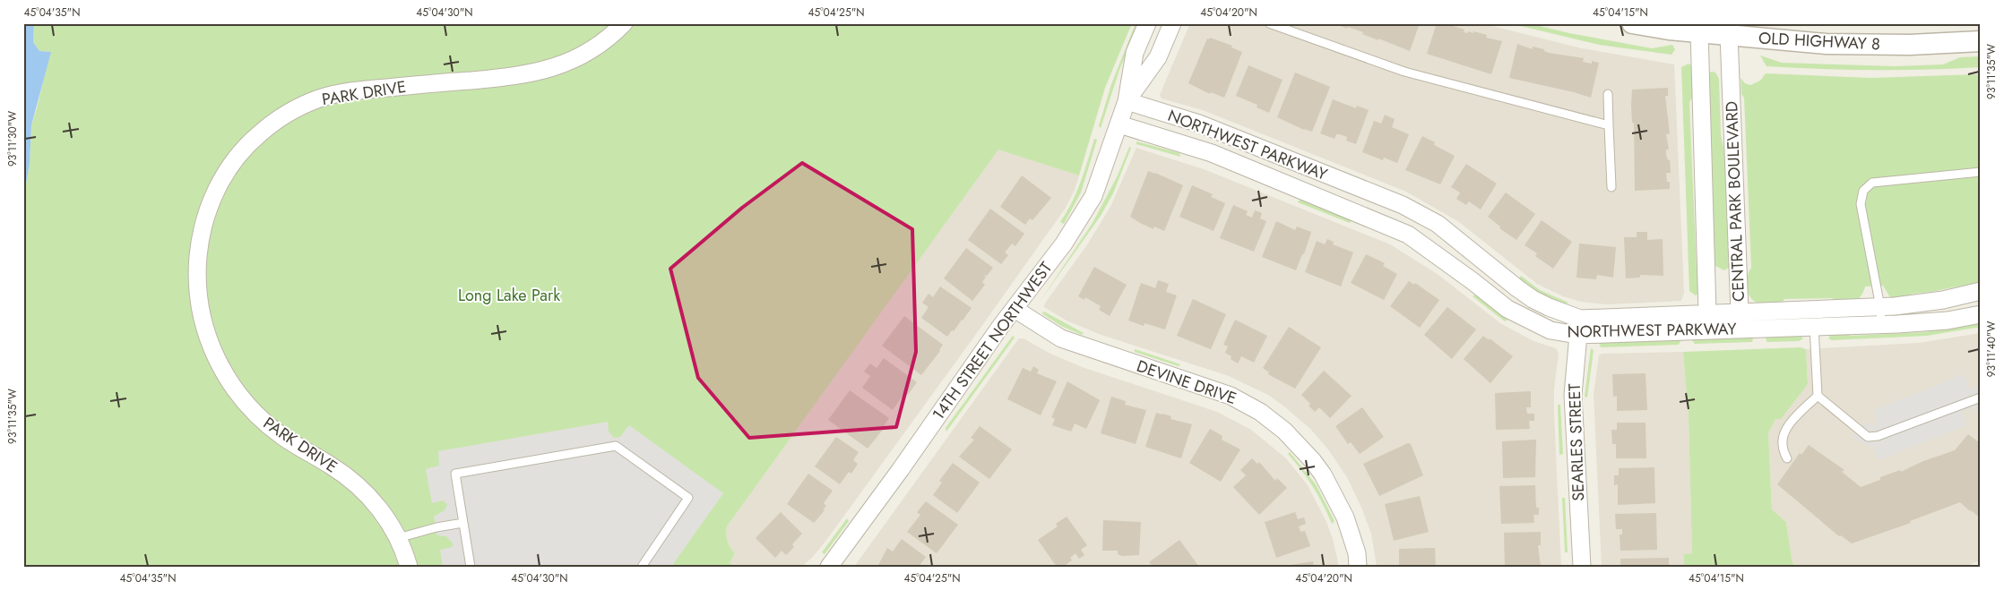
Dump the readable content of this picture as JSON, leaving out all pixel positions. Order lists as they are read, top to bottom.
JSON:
{
  "streets": {
    "street": [
      "OLD HIGHWAY 8",
      "PARK DRIVE",
      "NORTHWEST PARKWAY",
      "CENTRAL PARK BOULEVARD",
      "14TH STREET NORTHWEST",
      "DEVINE DRIVE",
      "SEARLES STREET"
    ]
  },
  "crossings": [
    ["OLD HIGHWAY 8", "CENTRAL PARK BOULEVARD"],
    ["NORTHWEST PARKWAY", "CENTRAL PARK BOULEVARD"],
    ["NORTHWEST PARKWAY", "14TH STREET NORTHWEST"],
    ["NORTHWEST PARKWAY", "SEARLES STREET"],
    ["14TH STREET NORTHWEST", "DEVINE DRIVE"]
  ],
  "parks": ["Long Lake Park"],
  "coordinates": [
    "45°04'35\"N",
    "45°04'30\"N",
    "45°04'25\"N",
    "45°04'20\"N",
    "45°04'15\"N",
    "93°11'35\"W",
    "93°11'30\"W",
    "93°11'40\"W"
  ]
}
